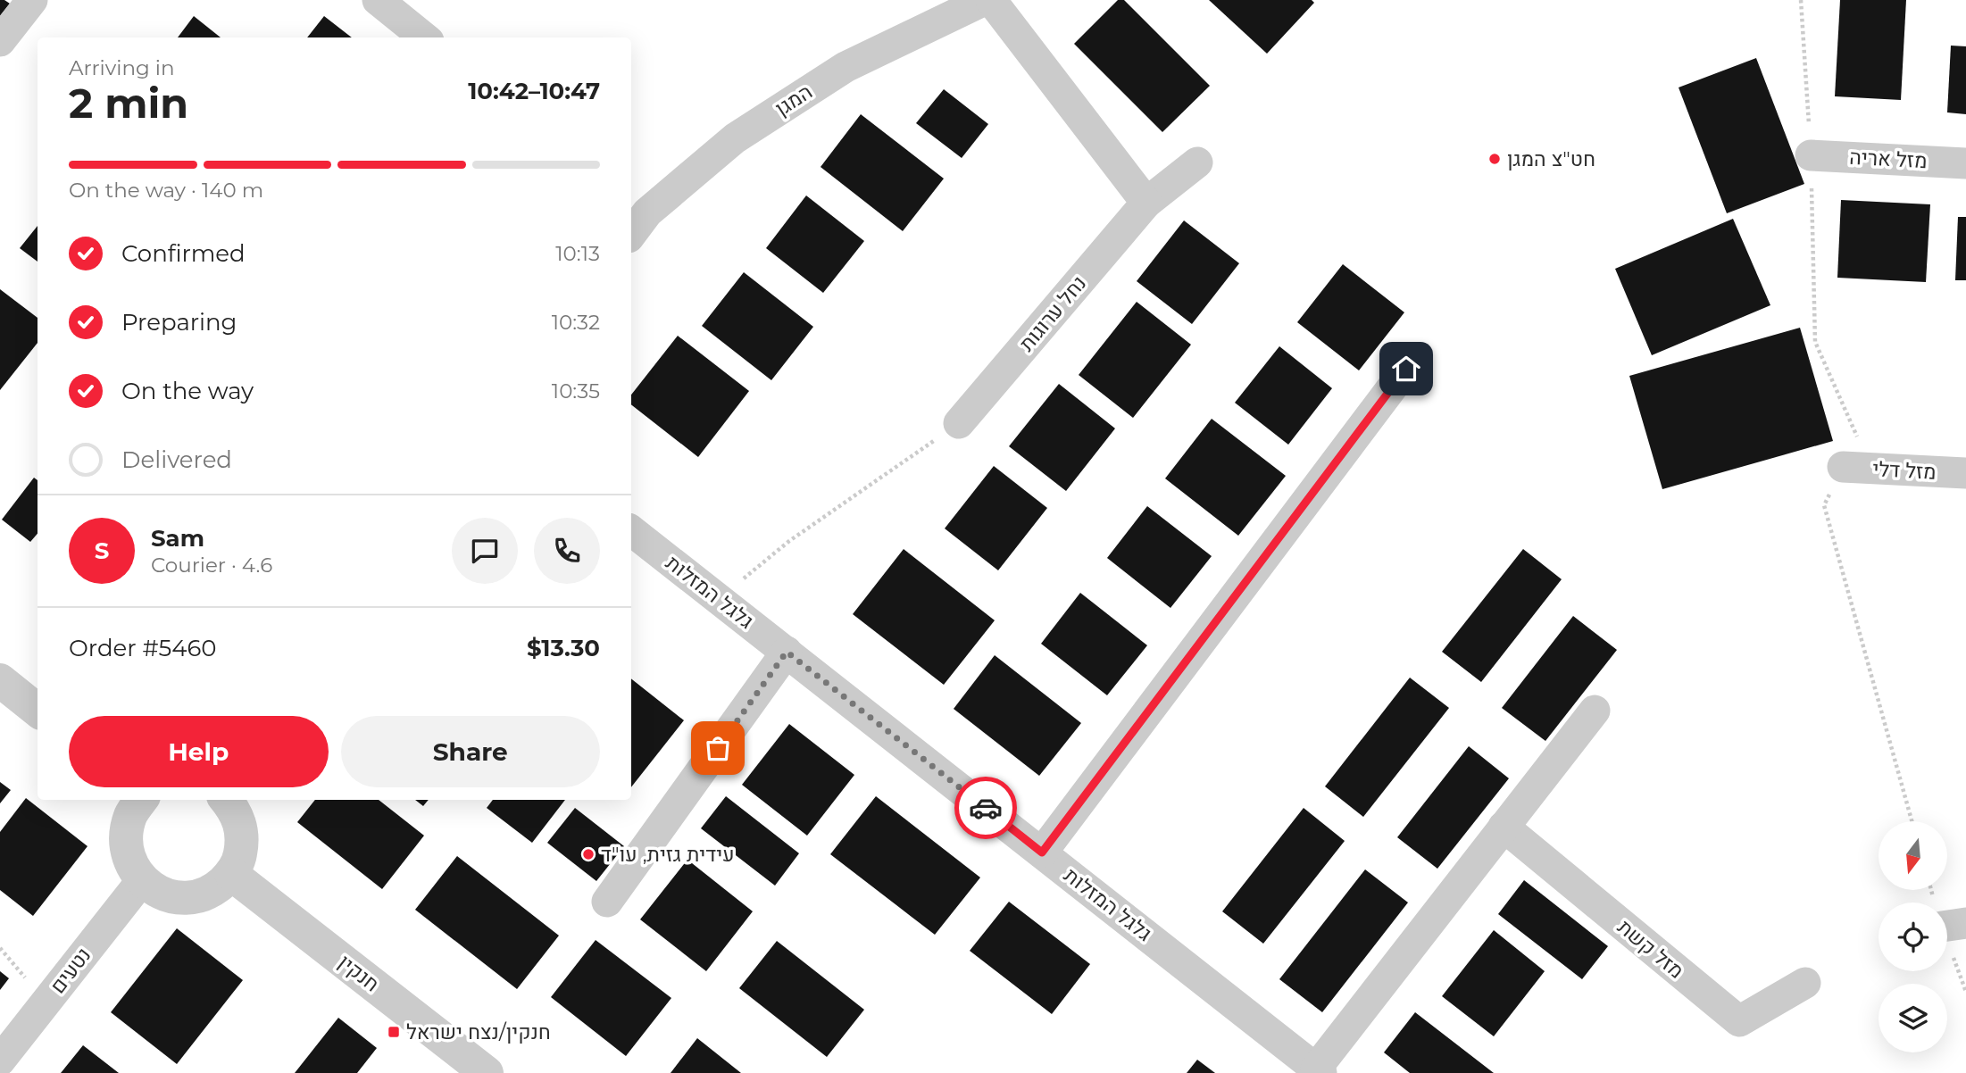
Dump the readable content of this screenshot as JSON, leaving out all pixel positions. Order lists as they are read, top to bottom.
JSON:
{
  "streets": {
    "street": [
      "המגן",
      "מזל אריה",
      "נחל ערוגות",
      "מזל דלי",
      "גלגל המזלות",
      "מזל קשת",
      "נטעים",
      "חנקין"
    ]
  },
  "places": {
    "other": ["חט\"צ המגן", "עידית גזית, עו\"ד"],
    "transit": ["חנקין/נצח ישראל"]
  },
  "north": "bottom",
  "page": {
    "heading": ["2 min", "Arriving in", "10:42–10:47"],
    "panel": [
      "Sam",
      "Courier · 4.6",
      "Order #5460",
      "$13.30"
    ],
    "bar": "On the way · 140 m",
    "list": [
      ["Confirmed", "10:13"],
      ["Preparing", "10:32"],
      ["On the way", "10:35"],
      "Delivered"
    ],
    "round": "S",
    "buttons": ["Help", "Share"]
  }
}
